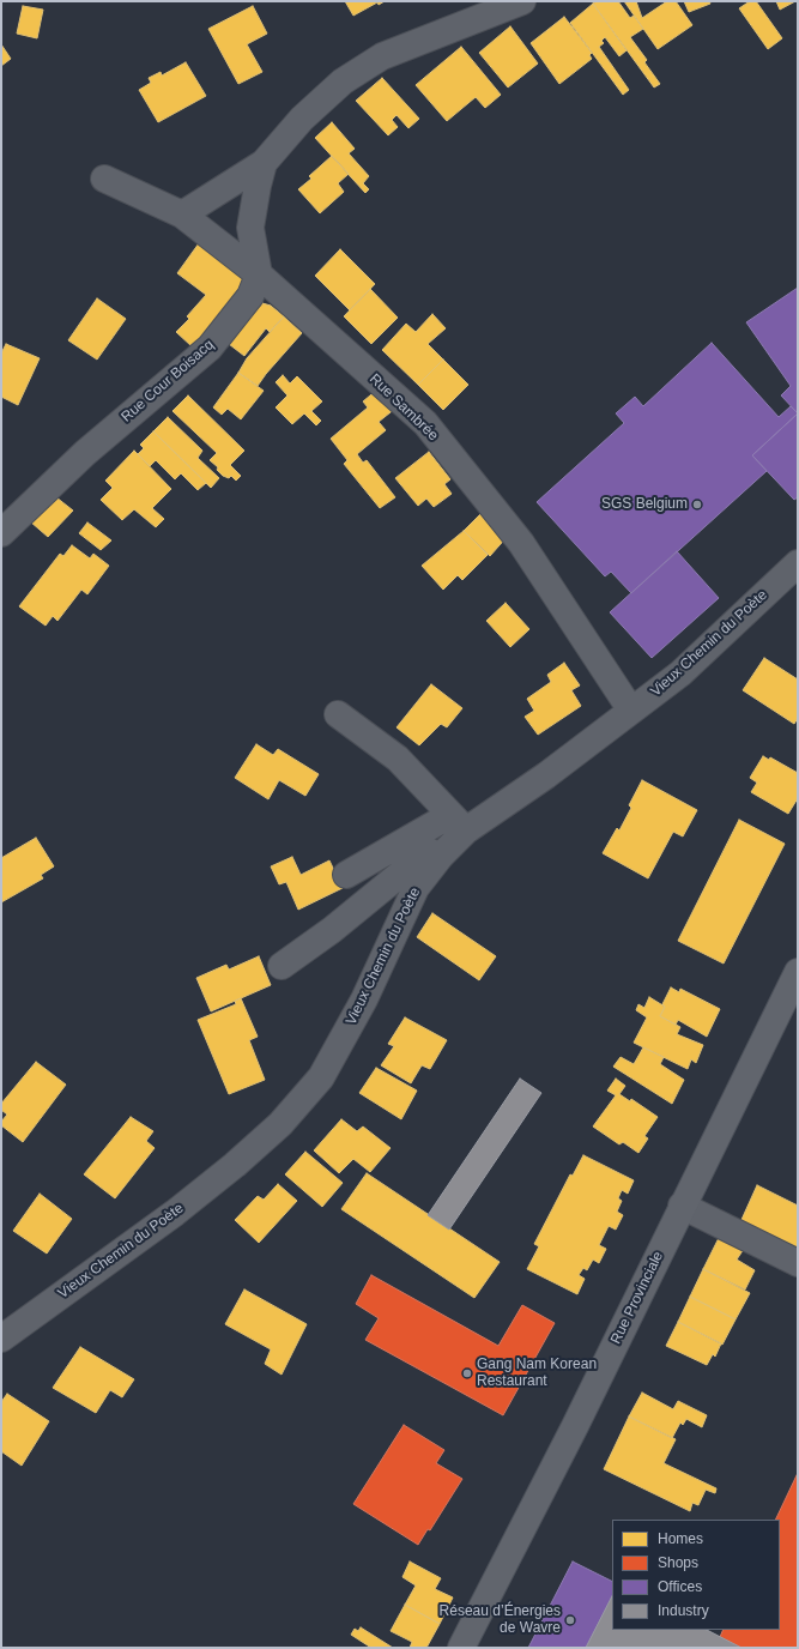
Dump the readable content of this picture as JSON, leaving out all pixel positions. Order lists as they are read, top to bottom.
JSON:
{
  "streets": {
    "main road": ["Rue Provinciale"],
    "street": ["Rue Cour Boisacq", "Rue Sambrée", "Vieux Chemin du Poète"]
  },
  "crossings": [
    ["Rue Cour Boisacq", "Rue Sambrée"],
    ["Rue Sambrée", "Vieux Chemin du Poète"]
  ],
  "places": ["SGS Belgium", "Gang Nam Korean Restaurant", "Réseau d’Énergies de Wavre"],
  "legend": [
    "Homes",
    "Shops",
    "Offices",
    "Industry"
  ]
}
